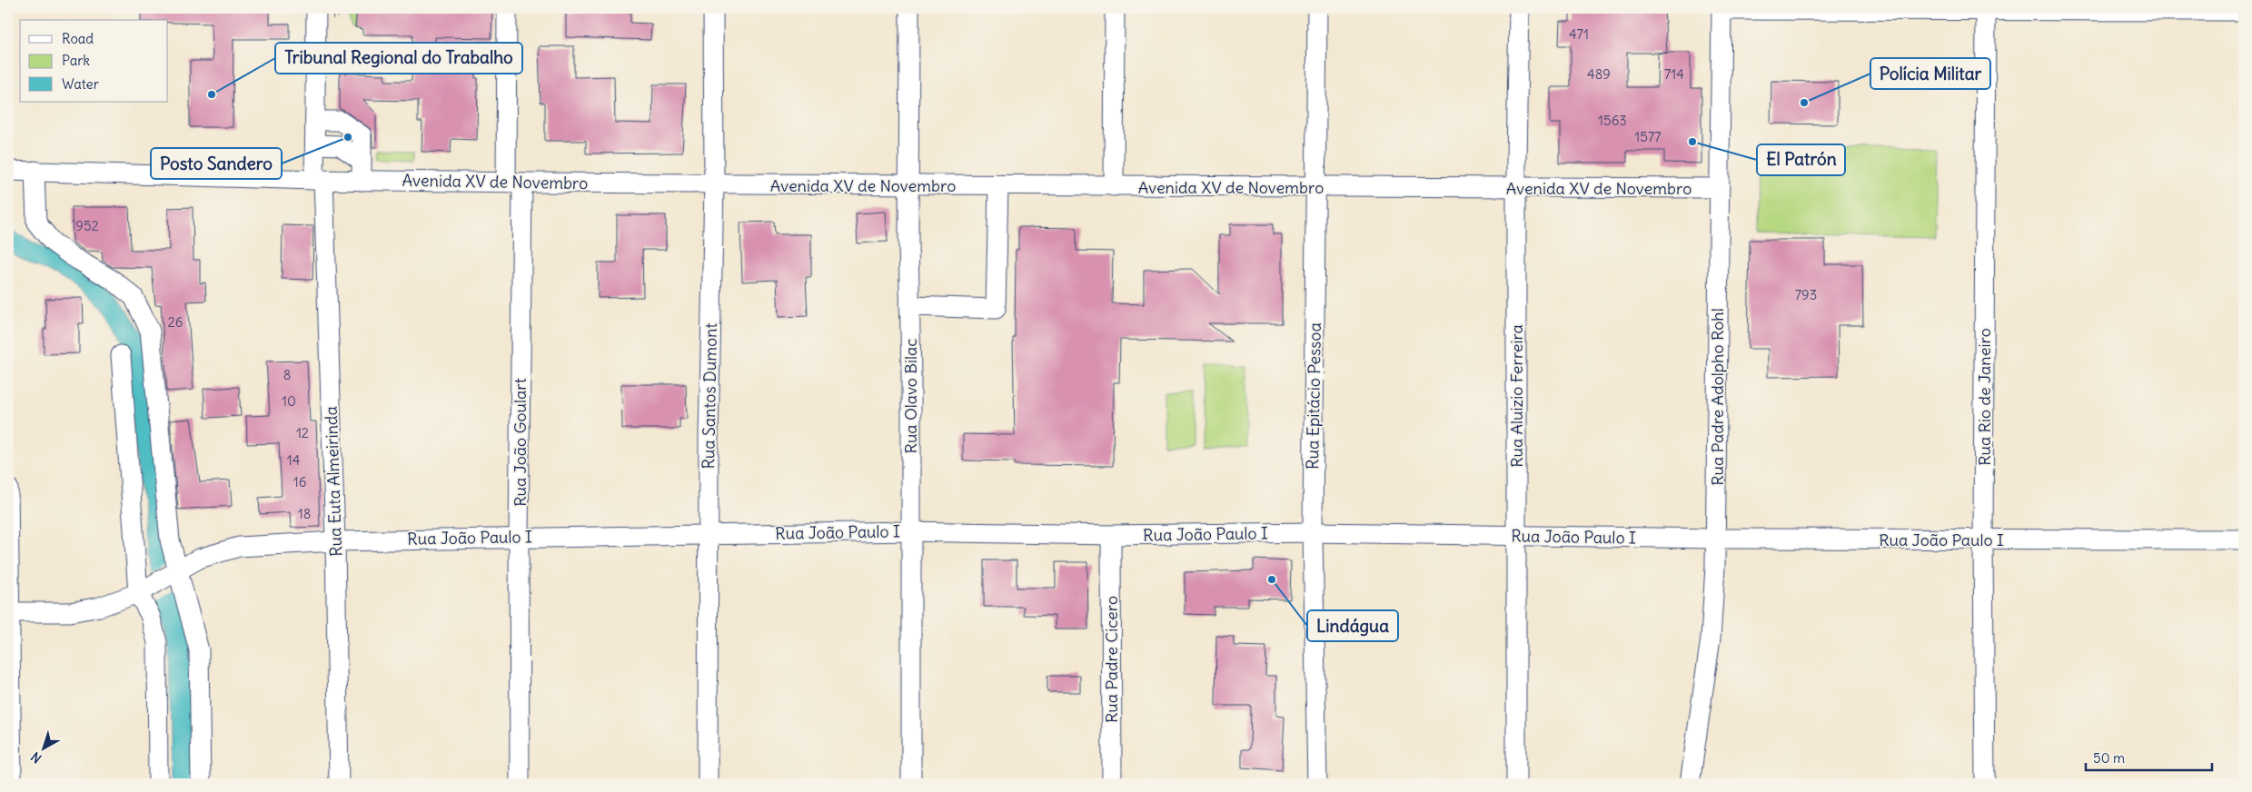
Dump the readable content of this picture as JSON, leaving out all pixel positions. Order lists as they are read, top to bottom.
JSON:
{
  "streets": {
    "street": [
      "Avenida XV de Novembro",
      "Rua Santos Dumont",
      "Rua Olavo Bilac",
      "Rua Epitácio Pessoa",
      "Rua Aluizio Ferreira",
      "Rua Padre Adolpho Rohl",
      "Rua Rio de Janeiro",
      "Rua João Goulart",
      "Rua Euta Almeirinda",
      "Rua João Paulo I",
      "Rua Padre Cicero"
    ]
  },
  "crossings": [
    ["Avenida XV de Novembro", "Rua Santos Dumont"],
    ["Avenida XV de Novembro", "Rua Olavo Bilac"],
    ["Avenida XV de Novembro", "Rua Epitácio Pessoa"],
    ["Avenida XV de Novembro", "Rua Aluizio Ferreira"],
    ["Avenida XV de Novembro", "Rua Padre Adolpho Rohl"],
    ["Avenida XV de Novembro", "Rua João Goulart"],
    ["Avenida XV de Novembro", "Rua Euta Almeirinda"],
    ["Rua Santos Dumont", "Rua João Paulo I"],
    ["Rua Olavo Bilac", "Rua João Paulo I"],
    ["Rua Epitácio Pessoa", "Rua João Paulo I"],
    ["Rua Aluizio Ferreira", "Rua João Paulo I"],
    ["Rua Padre Adolpho Rohl", "Rua João Paulo I"],
    ["Rua Rio de Janeiro", "Rua João Paulo I"],
    ["Rua João Goulart", "Rua João Paulo I"],
    ["Rua Euta Almeirinda", "Rua João Paulo I"],
    ["Rua João Paulo I", "Rua Padre Cicero"]
  ],
  "places": [
    "Tribunal Regional do Trabalho",
    "Polícia Militar",
    "Posto Sandero",
    "El Patrón",
    "Lindágua"
  ],
  "house_numbers": [
    "471",
    "489",
    "714",
    "1563",
    "1577",
    "952",
    "793",
    "26",
    "8",
    "10",
    "12",
    "14",
    "16",
    "18"
  ],
  "legend": ["Road", "Park", "Water"],
  "scale_bar": "50 m",
  "north": "bottom left"
}
